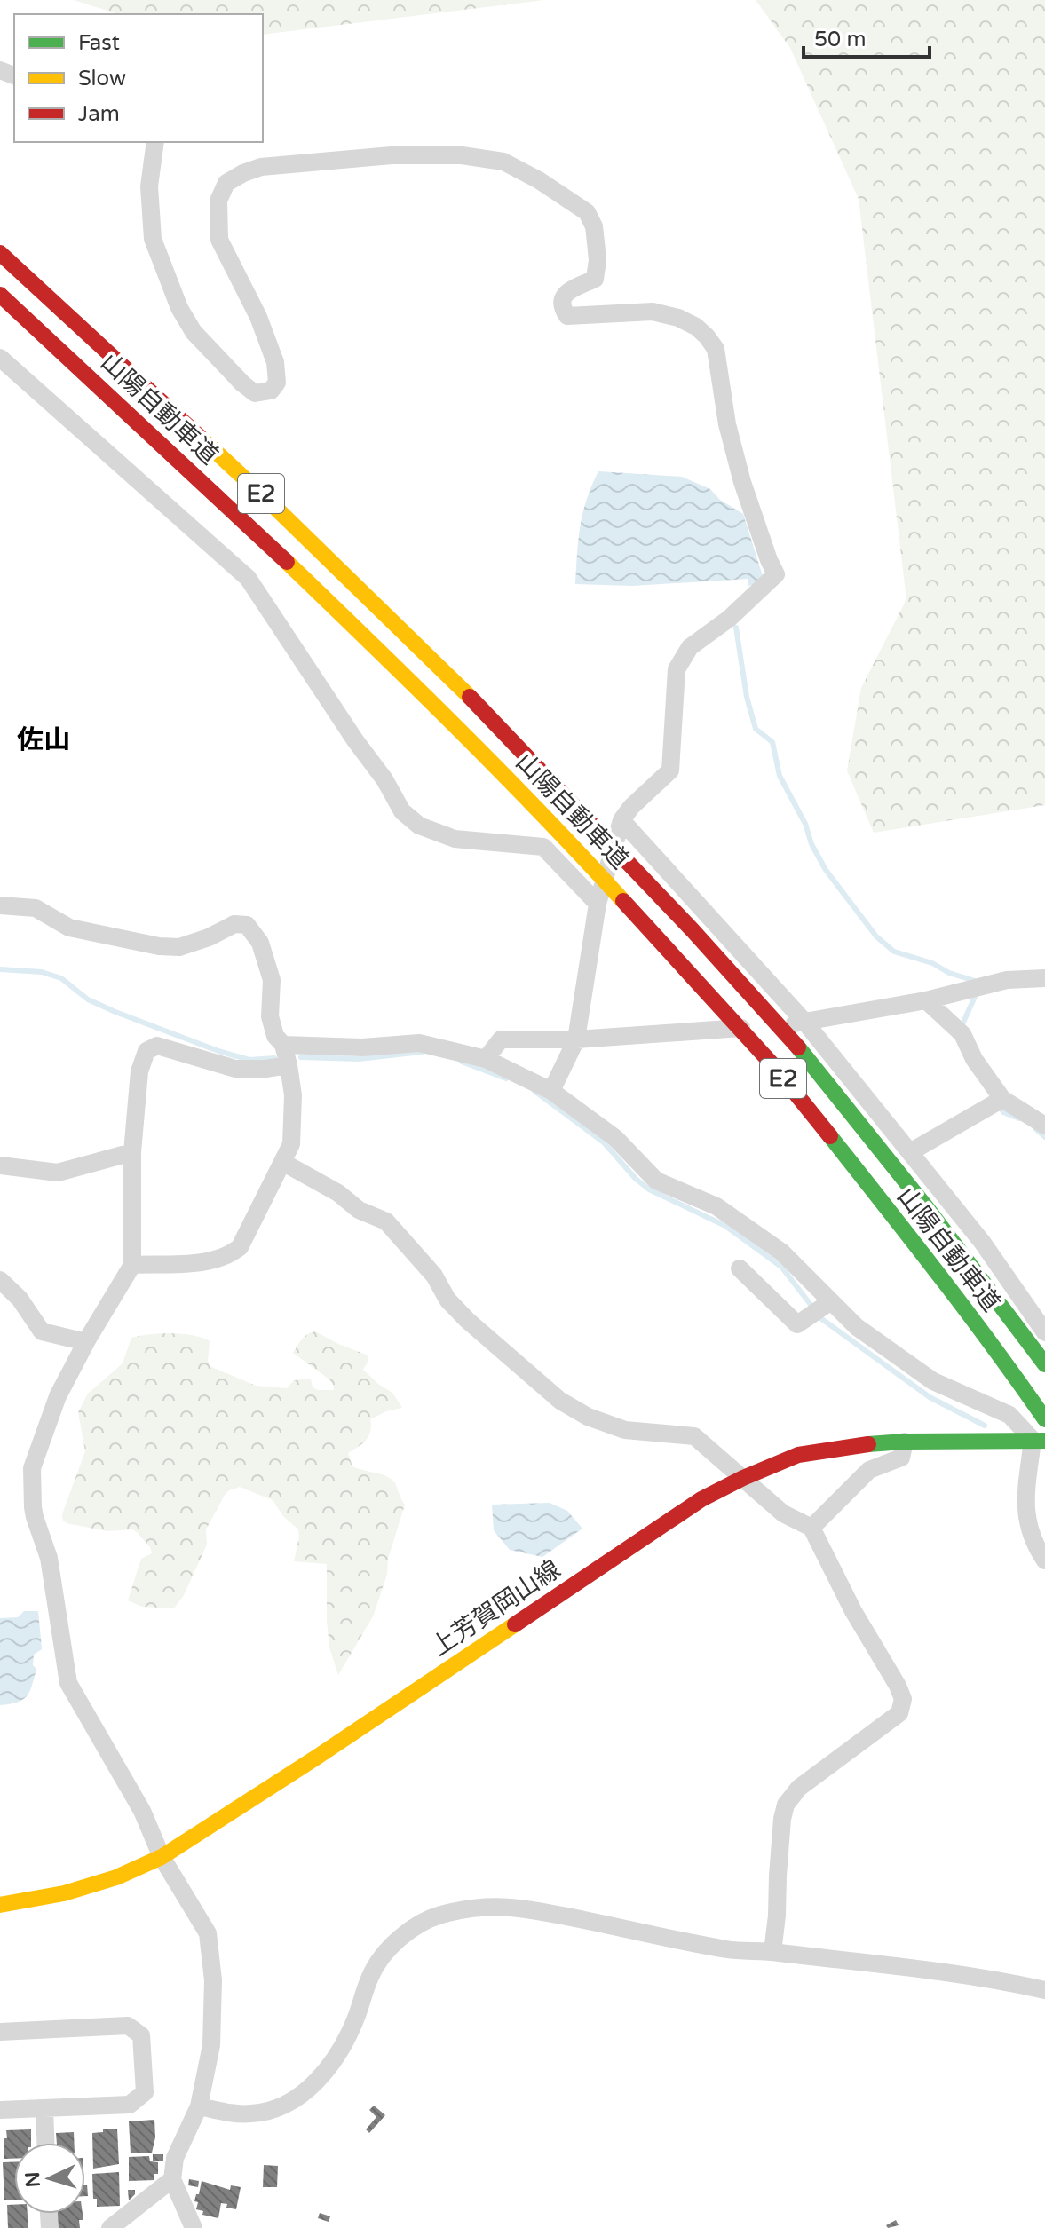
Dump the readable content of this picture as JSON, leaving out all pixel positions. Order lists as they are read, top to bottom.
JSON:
{
  "streets": {
    "main road": ["山陽自動車道", "E2", "上芳賀岡山線"]
  },
  "districts": ["佐山"],
  "legend": ["Fast", "Slow", "Jam"],
  "scale_bar": "50 m",
  "north": "left"
}
